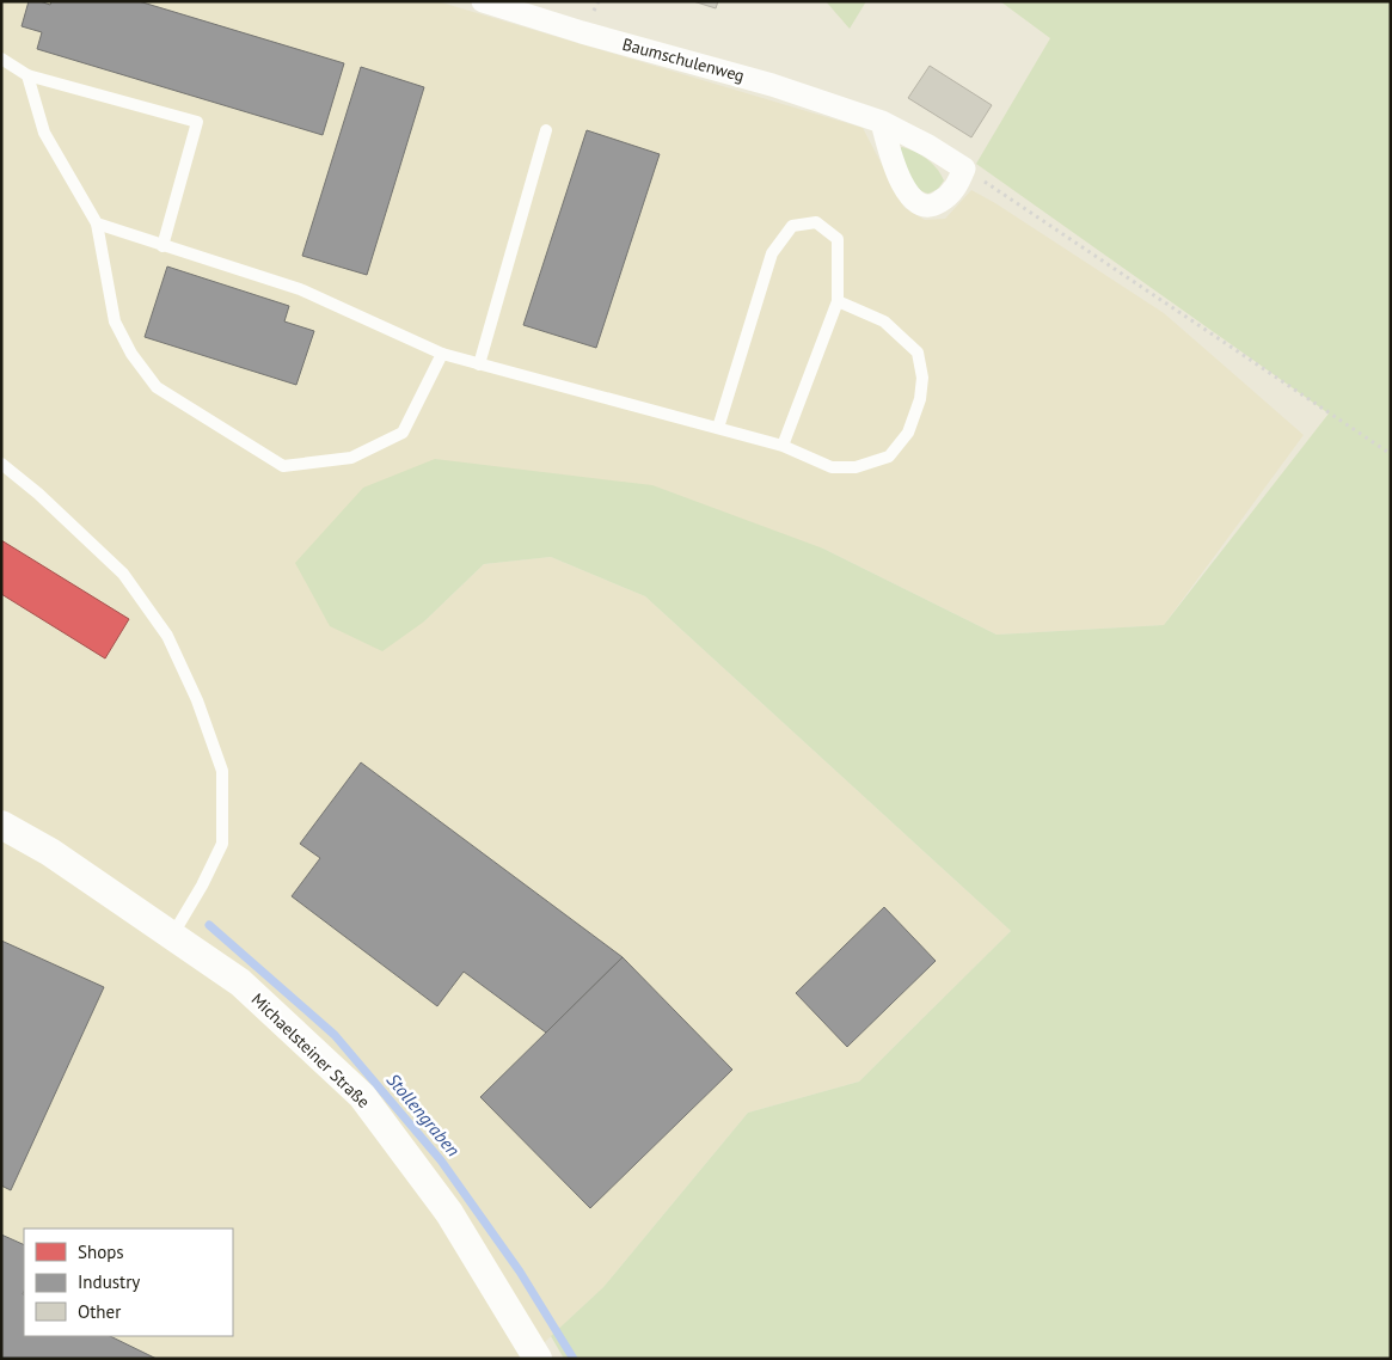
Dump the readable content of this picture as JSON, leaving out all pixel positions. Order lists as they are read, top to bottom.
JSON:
{
  "streets": {
    "street": ["Baumschulenweg", "Michaelsteiner Straße"]
  },
  "water": ["Stollengraben"],
  "legend": ["Shops", "Industry", "Other"]
}
